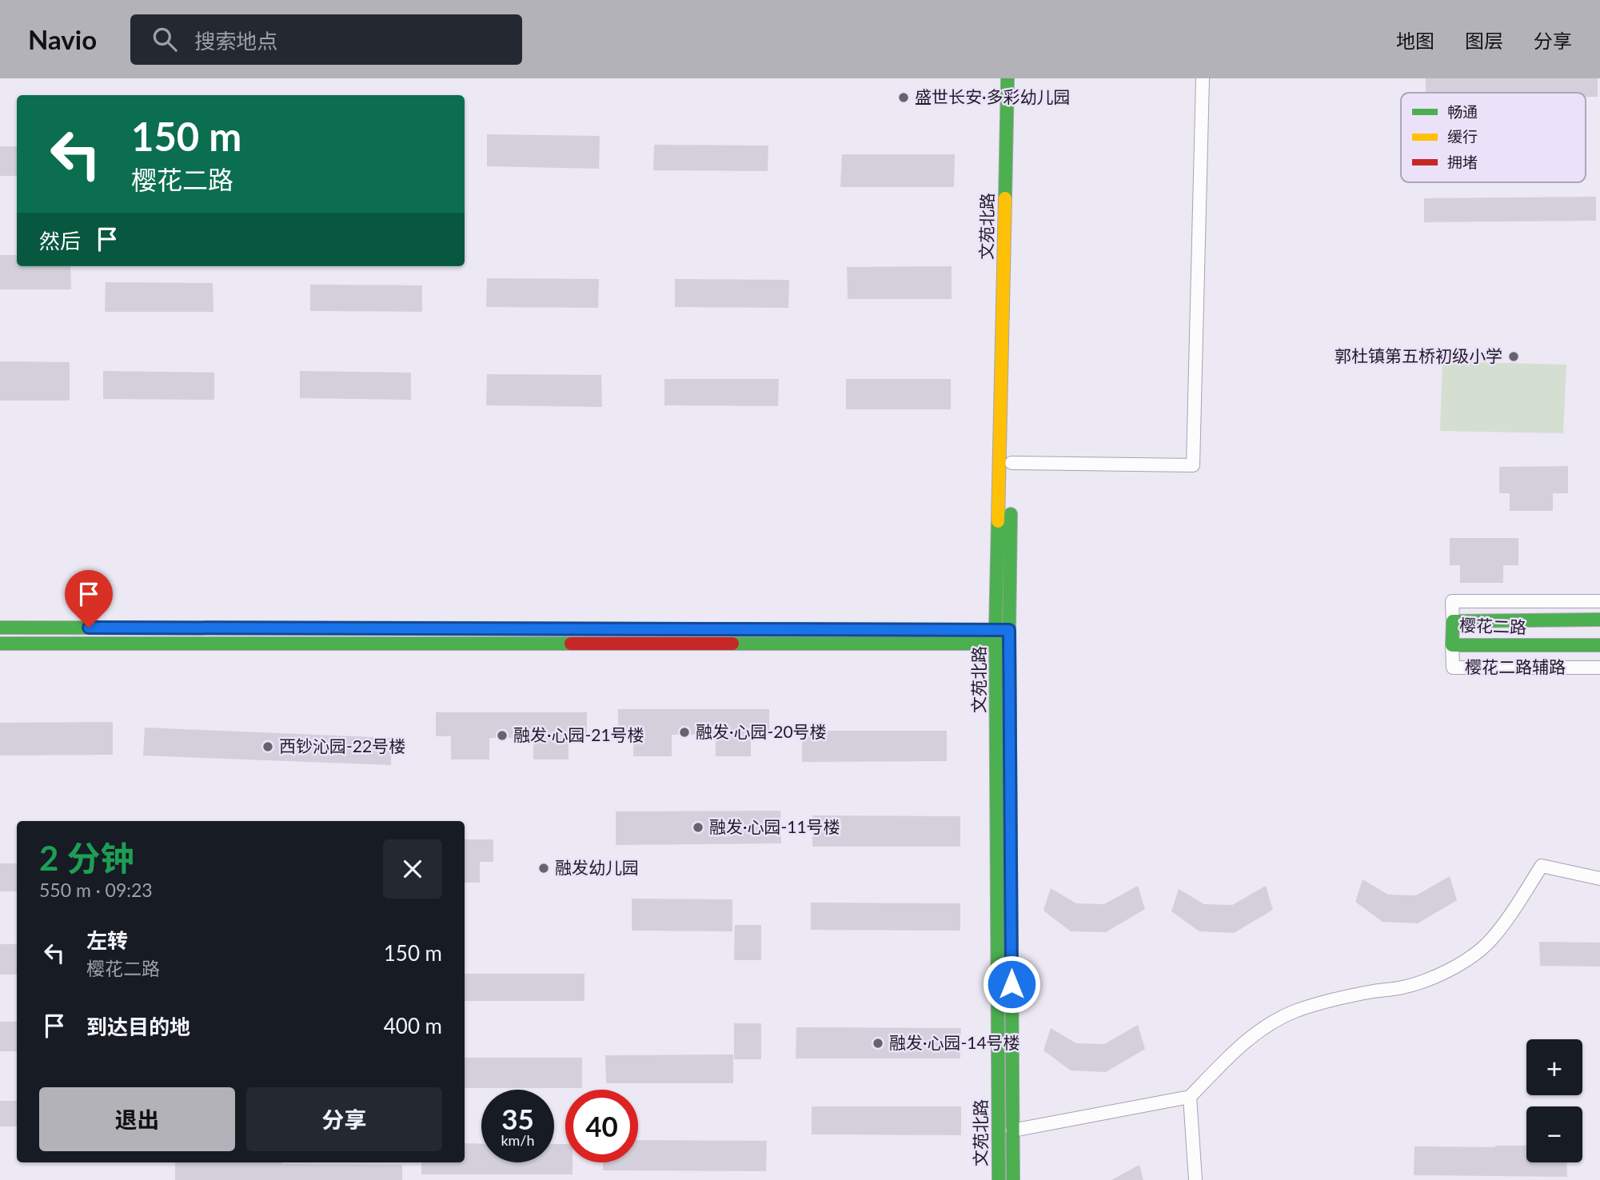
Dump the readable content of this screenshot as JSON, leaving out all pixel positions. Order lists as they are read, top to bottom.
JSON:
{
  "streets": {
    "street": ["文苑北路", "樱花二路", "樱花二路辅路"]
  },
  "crossings": [
    ["樱花二路", "樱花二路辅路"]
  ],
  "places": [
    "盛世长安·多彩幼儿园",
    "郭杜镇第五桥初级小学",
    "融发·心园-20号楼",
    "融发·心园-21号楼",
    "西钞沁园-22号楼",
    "融发·心园-11号楼",
    "融发幼儿园",
    "融发·心园-14号楼"
  ],
  "legend": ["畅通", "缓行", "拥堵"],
  "page": {
    "header": "Navio",
    "search": "搜索地点",
    "nav": ["地图", "图层", "分享"],
    "turn": ["150 m", "樱花二路"],
    "then": "然后",
    "heading": ["2 分钟", "550 m · 09:23"],
    "list": [
      {
        "name": "左转",
        "note": "樱花二路",
        "value": "150 m"
      },
      {
        "name": "到达目的地",
        "value": "400 m"
      }
    ],
    "map_buttons": ["+", "−"],
    "buttons": ["退出", "分享"],
    "speed": "35 km/h",
    "limit": "40"
  }
}
